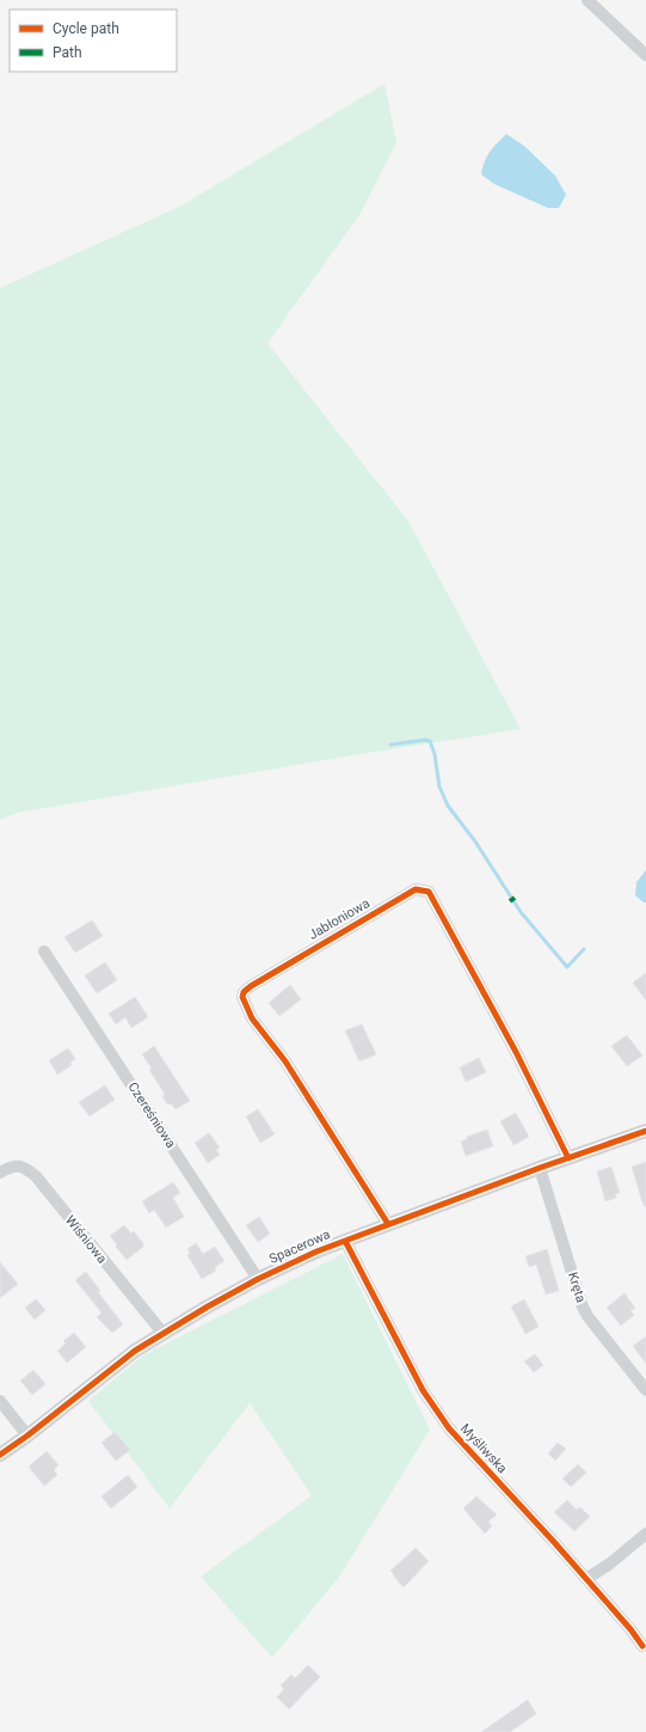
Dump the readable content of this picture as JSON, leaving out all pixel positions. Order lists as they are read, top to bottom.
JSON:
{
  "streets": {
    "street": [
      "Jabłoniowa",
      "Czereśniowa",
      "Wiśniowa",
      "Spacerowa",
      "Kręta",
      "Myśliwska"
    ]
  },
  "crossings": [
    ["Jabłoniowa", "Spacerowa"],
    ["Czereśniowa", "Spacerowa"],
    ["Wiśniowa", "Spacerowa"],
    ["Spacerowa", "Kręta"],
    ["Spacerowa", "Myśliwska"]
  ],
  "legend": ["Cycle path", "Path"]
}
